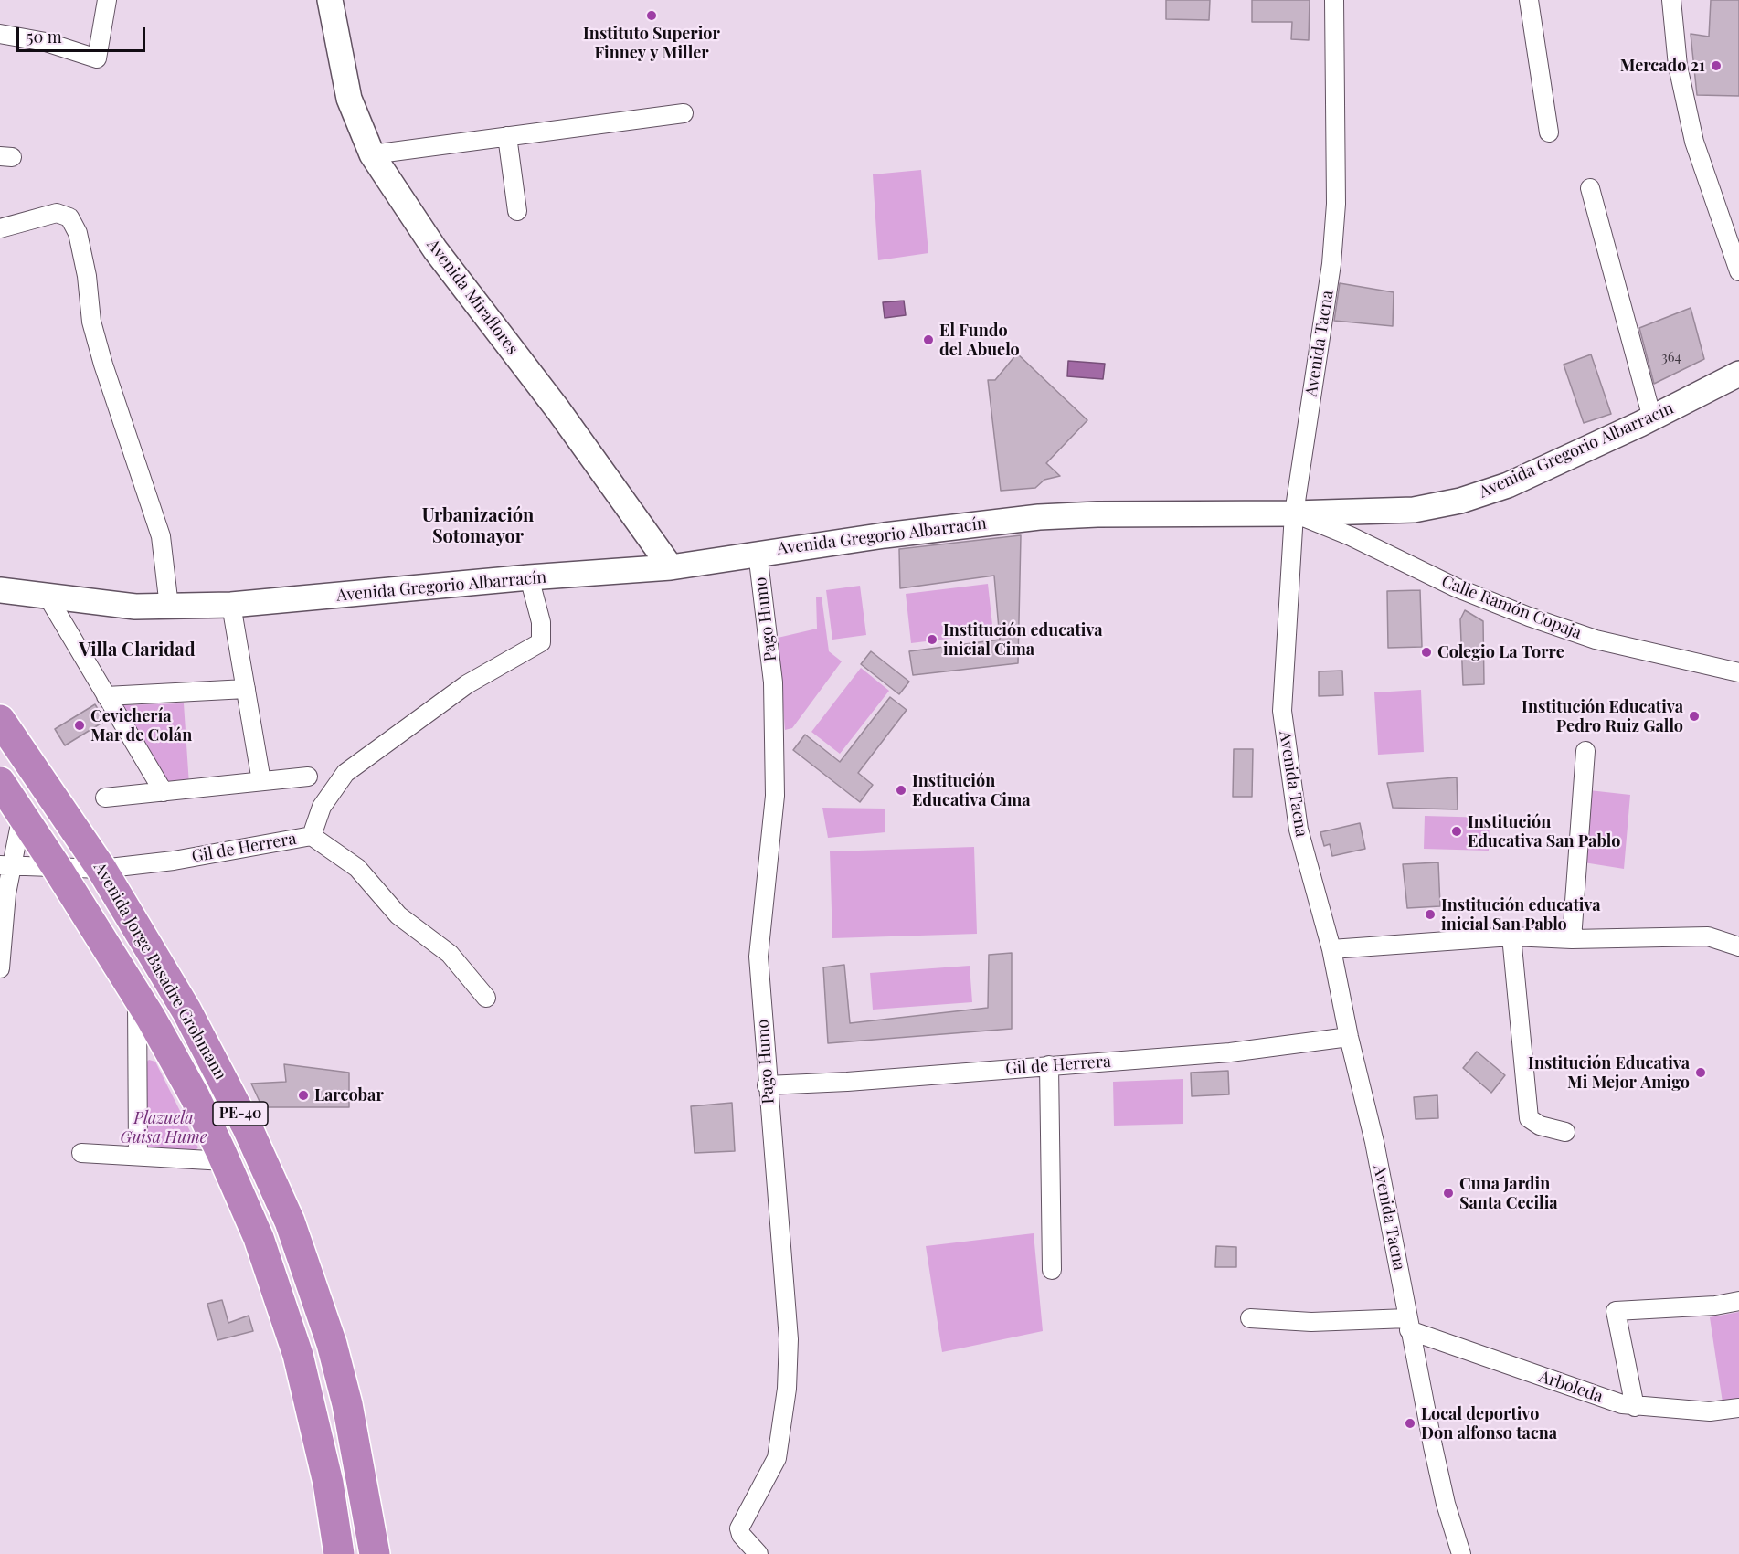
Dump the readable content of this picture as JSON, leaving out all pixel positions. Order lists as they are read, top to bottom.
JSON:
{
  "streets": {
    "highway": ["Avenida Jorge Basadre Grohmann", "PE-40"],
    "street": [
      "Avenida Miraflores",
      "Avenida Tacna",
      "Avenida Gregorio Albarracín",
      "Calle Ramón Copaja",
      "Pago Humo",
      "Gil de Herrera",
      "Arboleda"
    ]
  },
  "crossings": [
    ["Avenida Miraflores", "Avenida Gregorio Albarracín"],
    ["Avenida Tacna", "Avenida Gregorio Albarracín"],
    ["Avenida Tacna", "Calle Ramón Copaja"],
    ["Avenida Tacna", "Gil de Herrera"],
    ["Avenida Tacna", "Arboleda"],
    ["Avenida Gregorio Albarracín", "Calle Ramón Copaja"],
    ["Avenida Gregorio Albarracín", "Pago Humo"],
    ["Pago Humo", "Gil de Herrera"],
    ["Gil de Herrera", "Avenida Jorge Basadre Grohmann"]
  ],
  "districts": ["Urbanización Sotomayor", "Villa Claridad"],
  "parks": ["Plazuela Guisa Hume"],
  "places": [
    "Instituto Superior Finney y Miller",
    "Mercado 21",
    "El Fundo del Abuelo",
    "Institución educativa inicial Cima",
    "Colegio La Torre",
    "Institución Educativa Pedro Ruiz Gallo",
    "Cevichería Mar de Colán",
    "Institución Educativa Cima",
    "Institución Educativa San Pablo",
    "Institución educativa inicial San Pablo",
    "Institución Educativa Mi Mejor Amigo",
    "Larcobar",
    "Cuna Jardin Santa Cecilia",
    "Local deportivo Don alfonso tacna"
  ],
  "house_numbers": ["364"],
  "scale_bar": "50 m"
}
